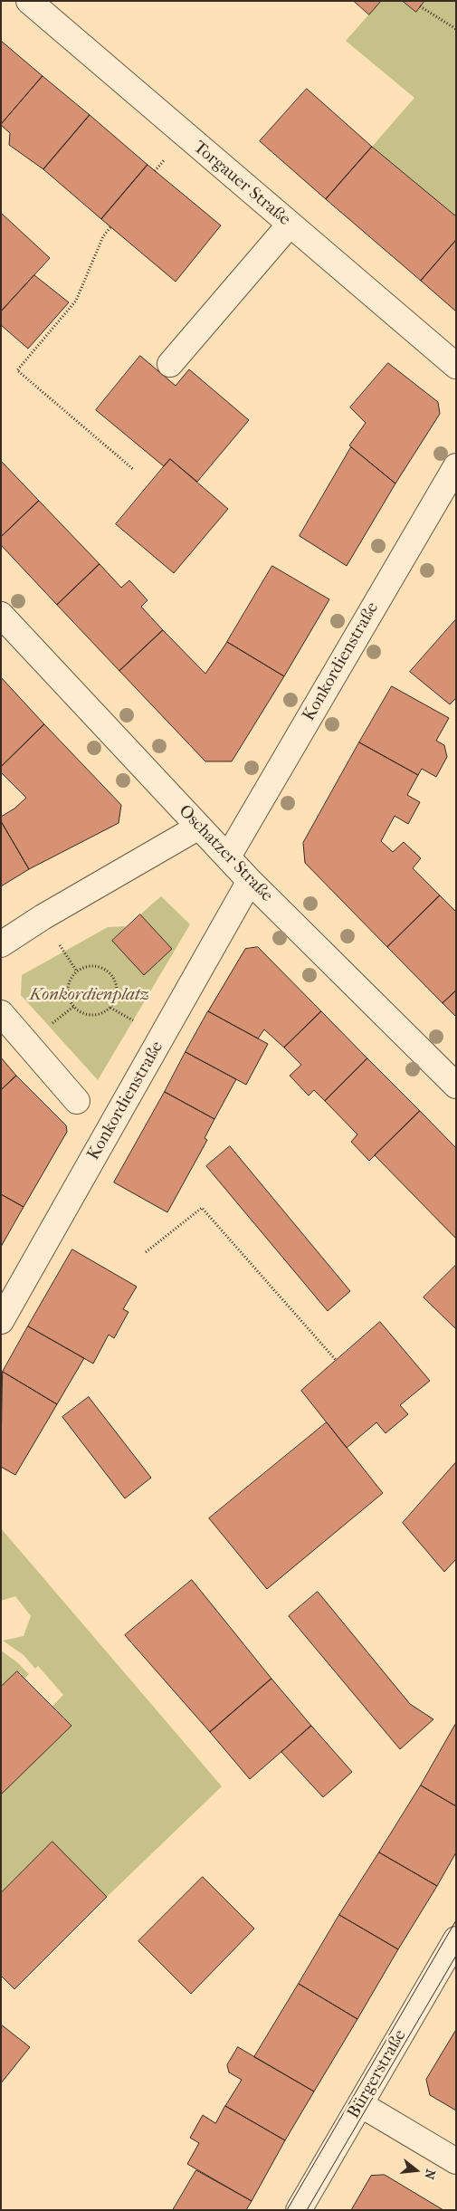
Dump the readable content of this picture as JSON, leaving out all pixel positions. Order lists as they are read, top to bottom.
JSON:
{
  "streets": {
    "street": [
      "Torgauer Straße",
      "Konkordienstraße",
      "Oschatzer Straße",
      "Bürgerstraße"
    ]
  },
  "crossings": [
    ["Konkordienstraße", "Oschatzer Straße"]
  ],
  "parks": ["Konkordienplatz"],
  "north": "right"
}
